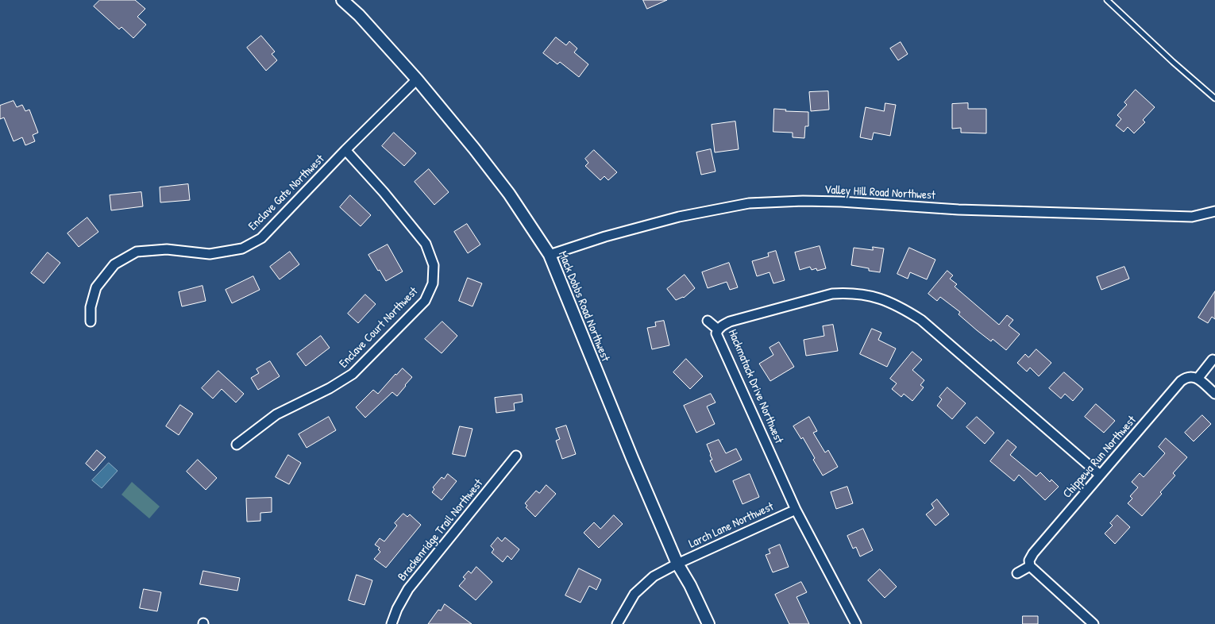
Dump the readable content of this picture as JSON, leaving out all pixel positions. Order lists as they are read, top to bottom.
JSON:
{
  "streets": {
    "street": [
      "Enclave Gate Northwest",
      "Valley Hill Road Northwest",
      "Mack Dobbs Road Northwest",
      "Enclave Court Northwest",
      "Hackmatack Drive Northwest",
      "Chippewa Run Northwest",
      "Larch Lane Northwest",
      "Brackenridge Trail Northwest"
    ]
  },
  "crossings": [
    ["Enclave Gate Northwest", "Mack Dobbs Road Northwest"],
    ["Enclave Gate Northwest", "Enclave Court Northwest"],
    ["Valley Hill Road Northwest", "Mack Dobbs Road Northwest"],
    ["Mack Dobbs Road Northwest", "Larch Lane Northwest"],
    ["Hackmatack Drive Northwest", "Chippewa Run Northwest"],
    ["Hackmatack Drive Northwest", "Larch Lane Northwest"]
  ]
}
